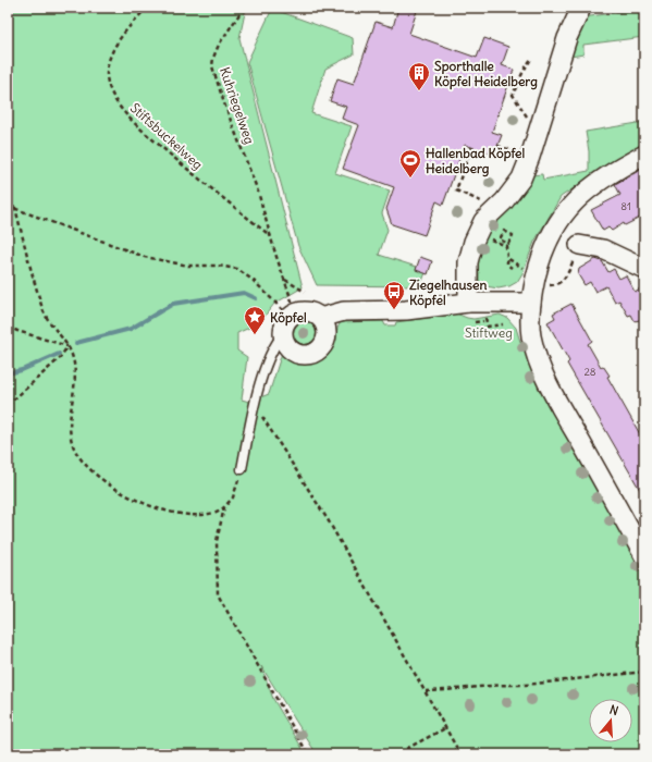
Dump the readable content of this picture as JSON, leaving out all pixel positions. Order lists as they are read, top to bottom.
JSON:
{
  "streets": {
    "path": ["Kuhriegelweg", "Stiftsbuckelweg"]
  },
  "crossings": [
    ["Kuhriegelweg", "Stiftsbuckelweg"]
  ],
  "parks": ["Stiftweg"],
  "places": {
    "building": ["Sporthalle Köpfel Heidelberg"],
    "sports": ["Hallenbad Köpfel Heidelberg"],
    "bus stop": ["Ziegelhausen Köpfel"],
    "place": ["Köpfel"]
  },
  "house_numbers": ["81", "28"],
  "north": "top"
}
